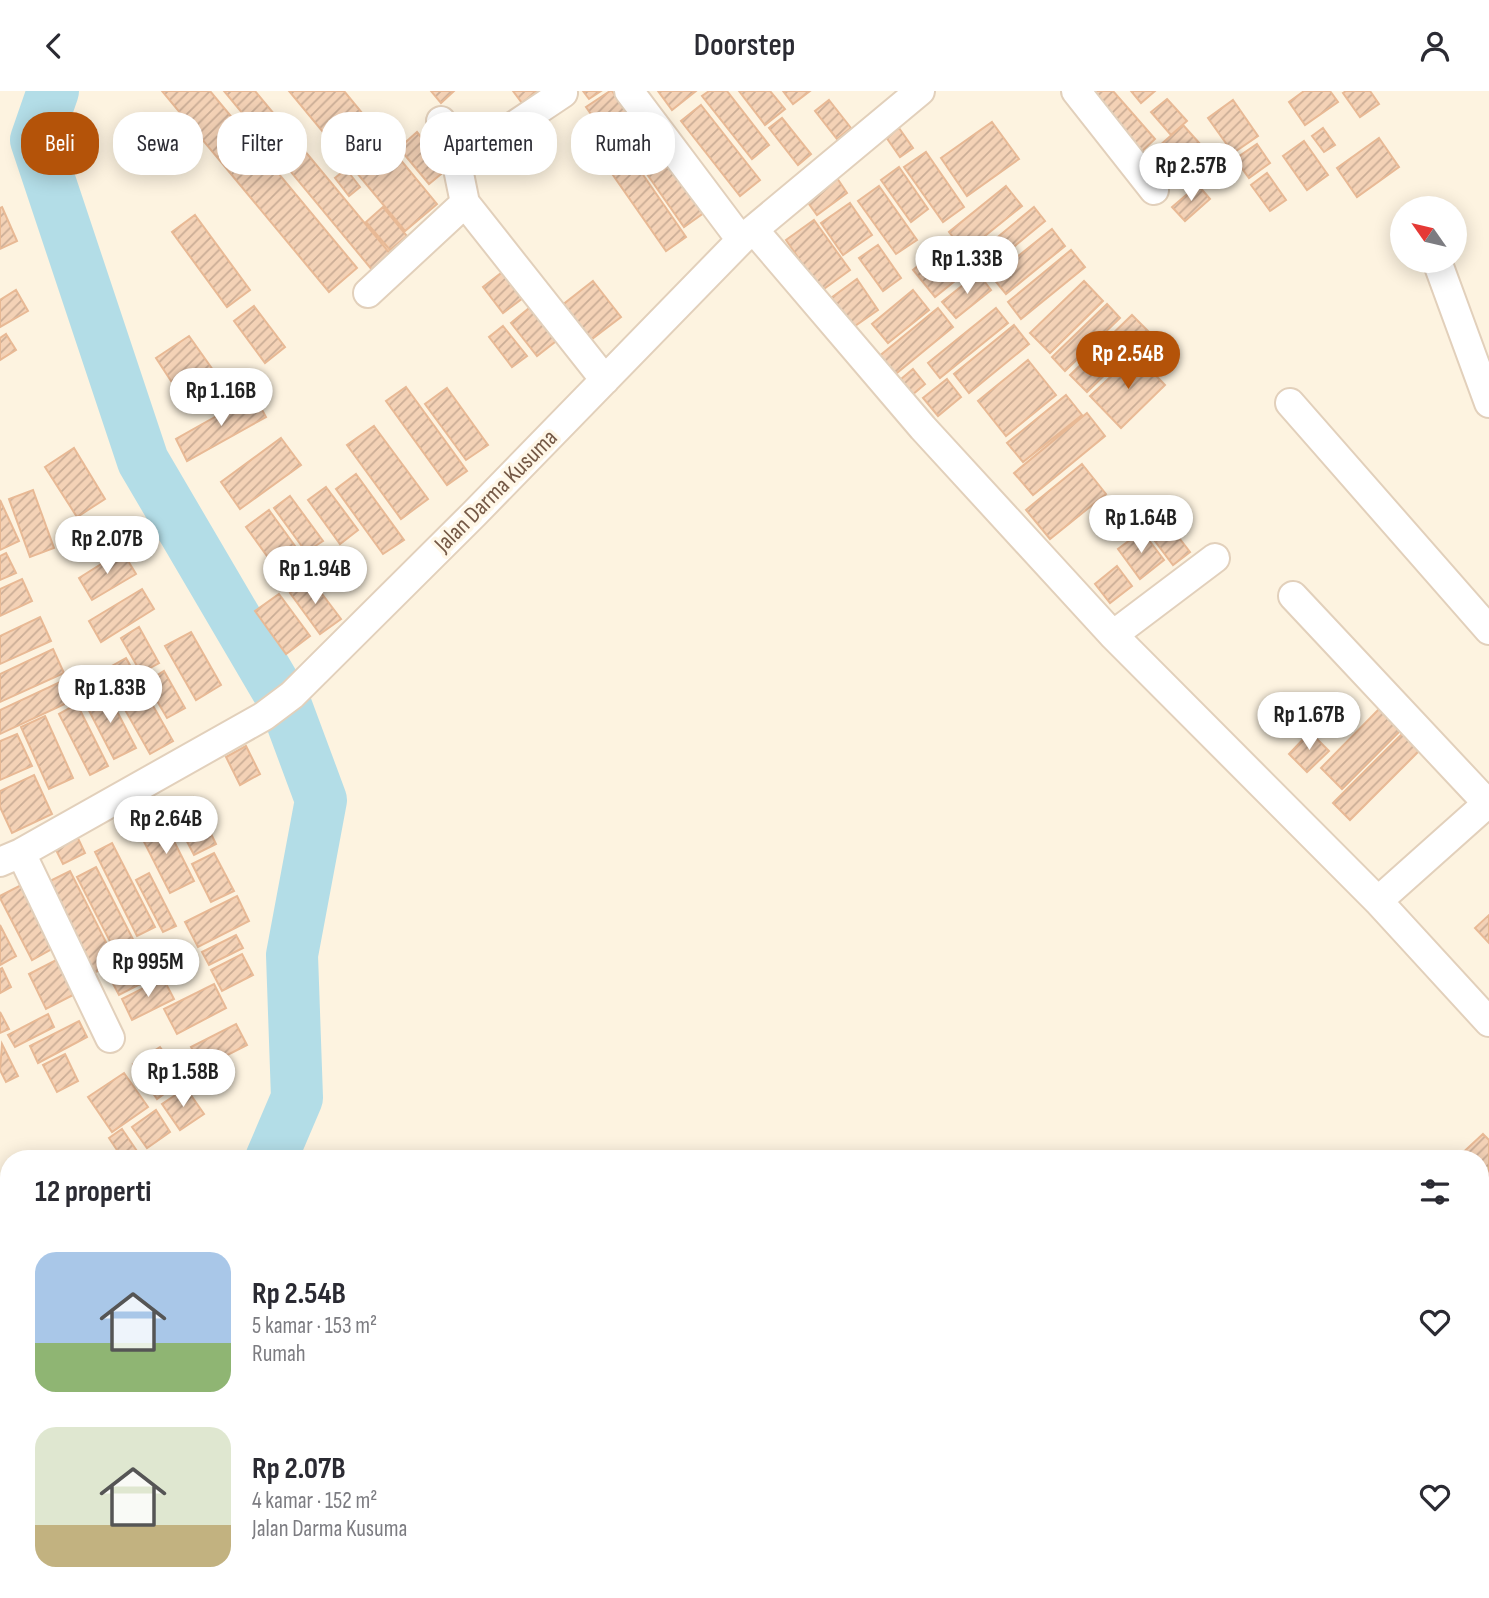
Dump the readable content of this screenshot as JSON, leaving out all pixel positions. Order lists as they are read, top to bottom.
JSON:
{
  "streets": {
    "street": ["Jalan Darma Kusuma"]
  },
  "north": "top left",
  "page": {
    "header": "Doorstep",
    "chip": [
      "Beli",
      "Sewa",
      "Filter",
      "Baru",
      "Apartemen",
      "Rumah"
    ],
    "price": [
      "Rp 2.57B",
      "Rp 1.33B",
      "Rp 2.54B",
      "Rp 1.16B",
      "Rp 1.64B",
      "Rp 2.07B",
      "Rp 1.94B",
      "Rp 1.83B",
      "Rp 1.67B",
      "Rp 2.64B",
      "Rp 995M",
      "Rp 1.58B"
    ],
    "heading": "12 properti",
    "list": [
      {
        "name": "Rp 2.54B",
        "note": "5 kamar · 153 m² · Rumah"
      },
      {
        "name": "Rp 2.07B",
        "note": "4 kamar · 152 m² · Jalan Darma Kusuma"
      }
    ]
  }
}
